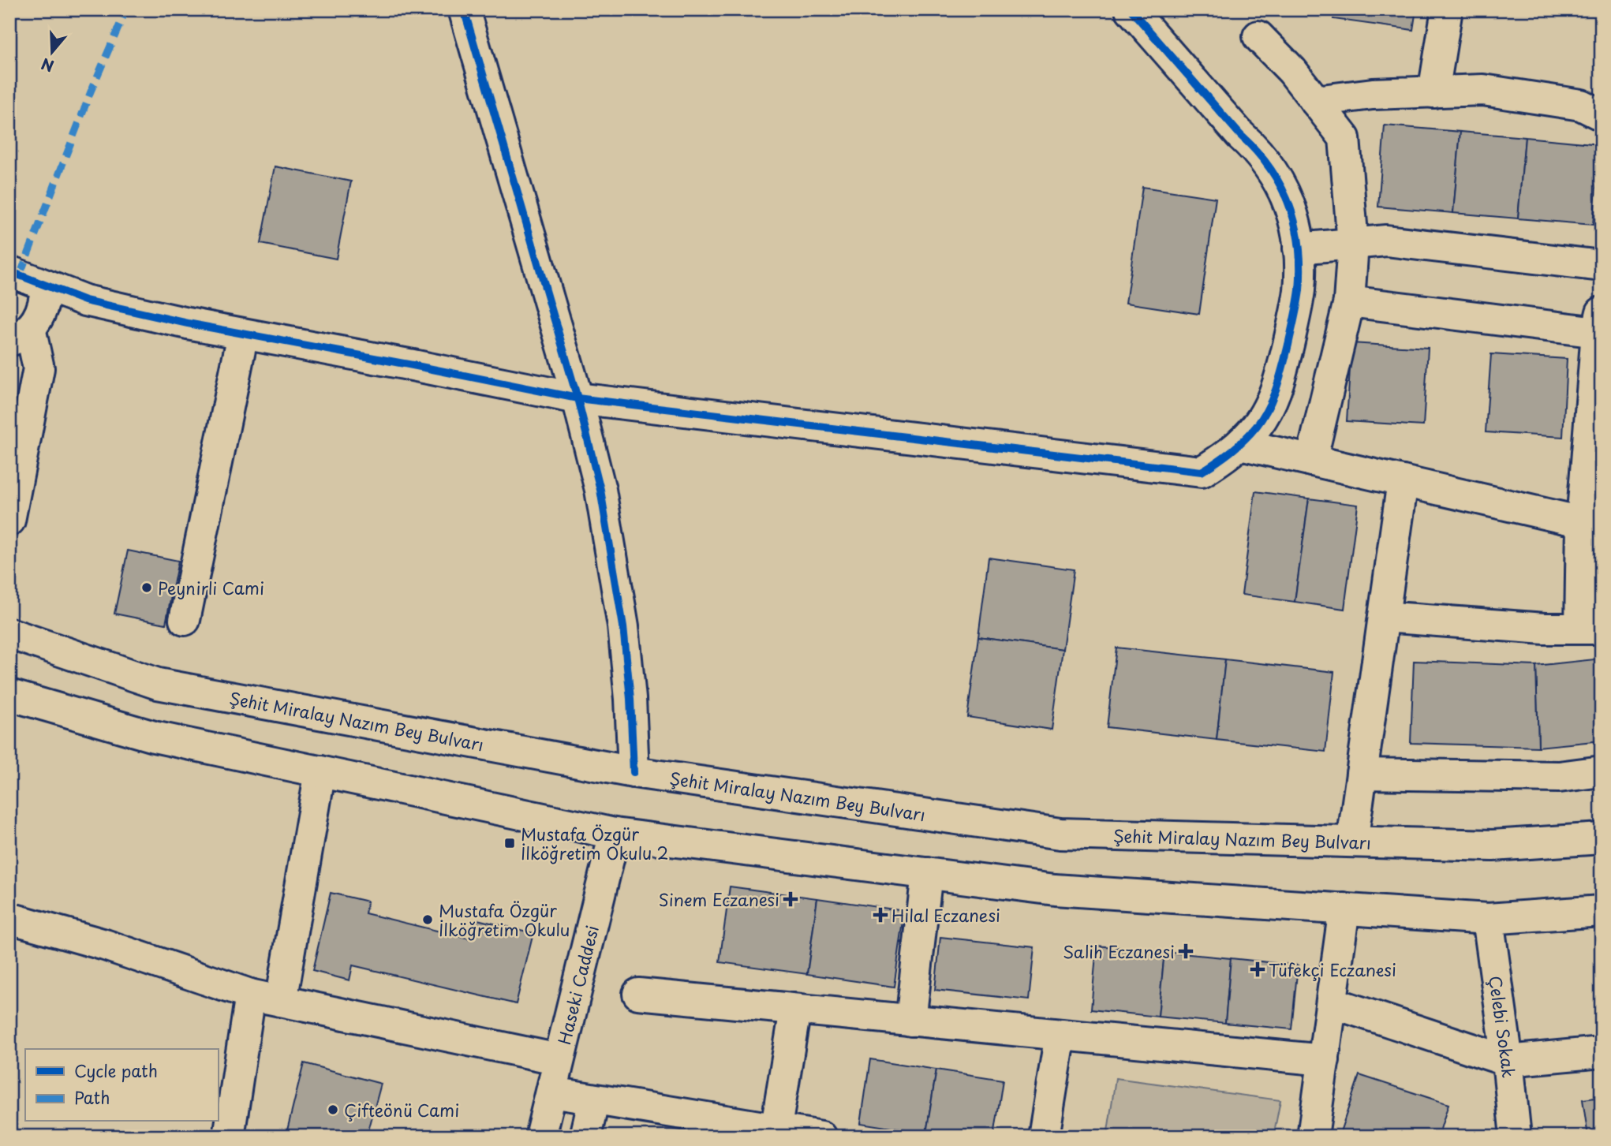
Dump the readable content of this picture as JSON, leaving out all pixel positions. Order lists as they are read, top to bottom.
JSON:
{
  "streets": {
    "street": ["Şehit Miralay Nazım Bey Bulvarı", "Haseki Caddesi", "Çelebi Sokak"]
  },
  "places": {
    "other": ["Peynirli Cami", "Mustafa Özgür İlköğretim Okulu", "Çifteönü Cami"],
    "transit": ["Mustafa Özgür İlköğretim Okulu 2"],
    "health": [
      "Sinem Eczanesi",
      "Hilal Eczanesi",
      "Salih Eczanesi",
      "Tüfekçi Eczanesi"
    ]
  },
  "legend": ["Cycle path", "Path"],
  "north": "bottom"
}
